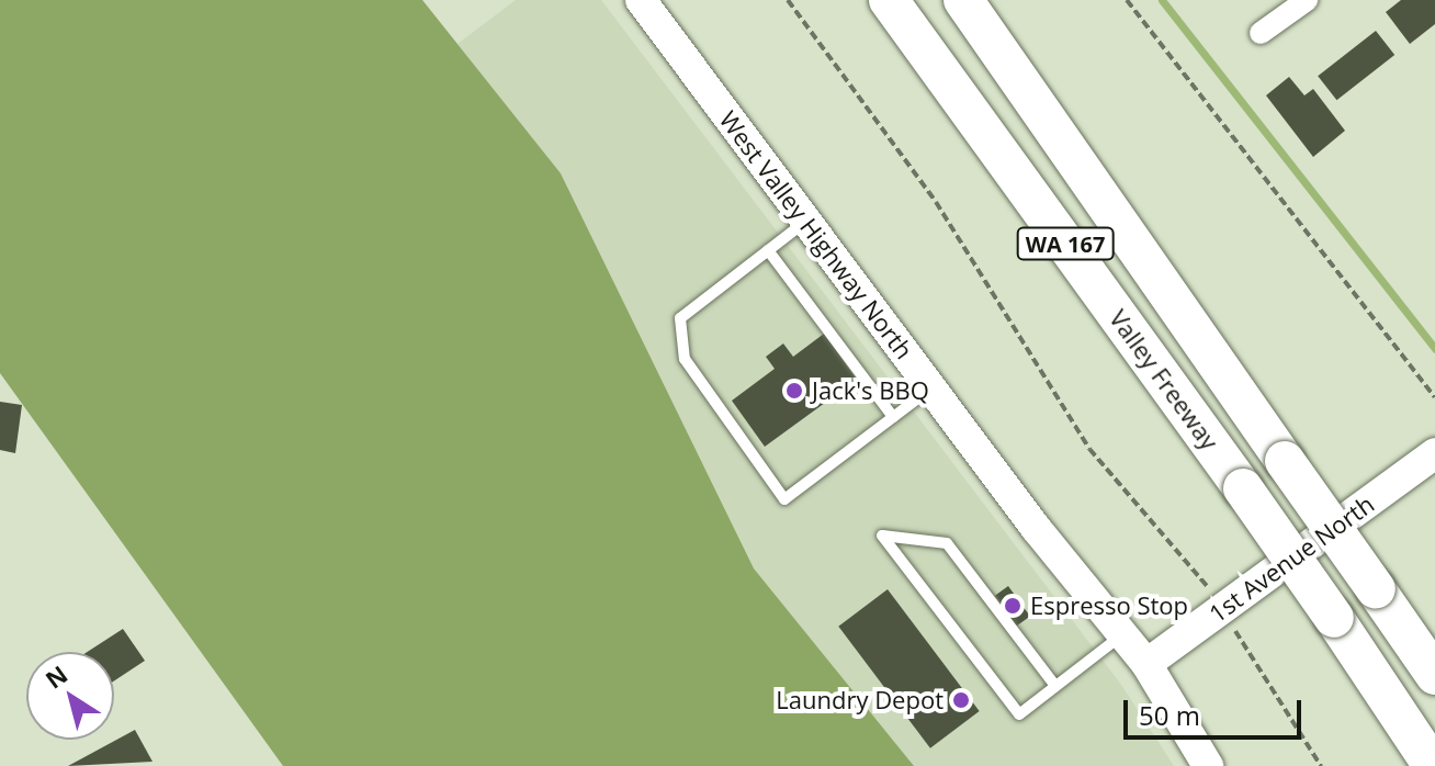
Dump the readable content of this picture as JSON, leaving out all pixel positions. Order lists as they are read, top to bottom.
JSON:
{
  "streets": {
    "highway": ["WA 167", "Valley Freeway"],
    "main road": ["West Valley Highway North", "1st Avenue North"]
  },
  "crossings": [
    ["West Valley Highway North", "1st Avenue North"]
  ],
  "places": ["Jack's BBQ", "Espresso Stop", "Laundry Depot"],
  "scale_bar": "50 m",
  "north": "top left"
}
